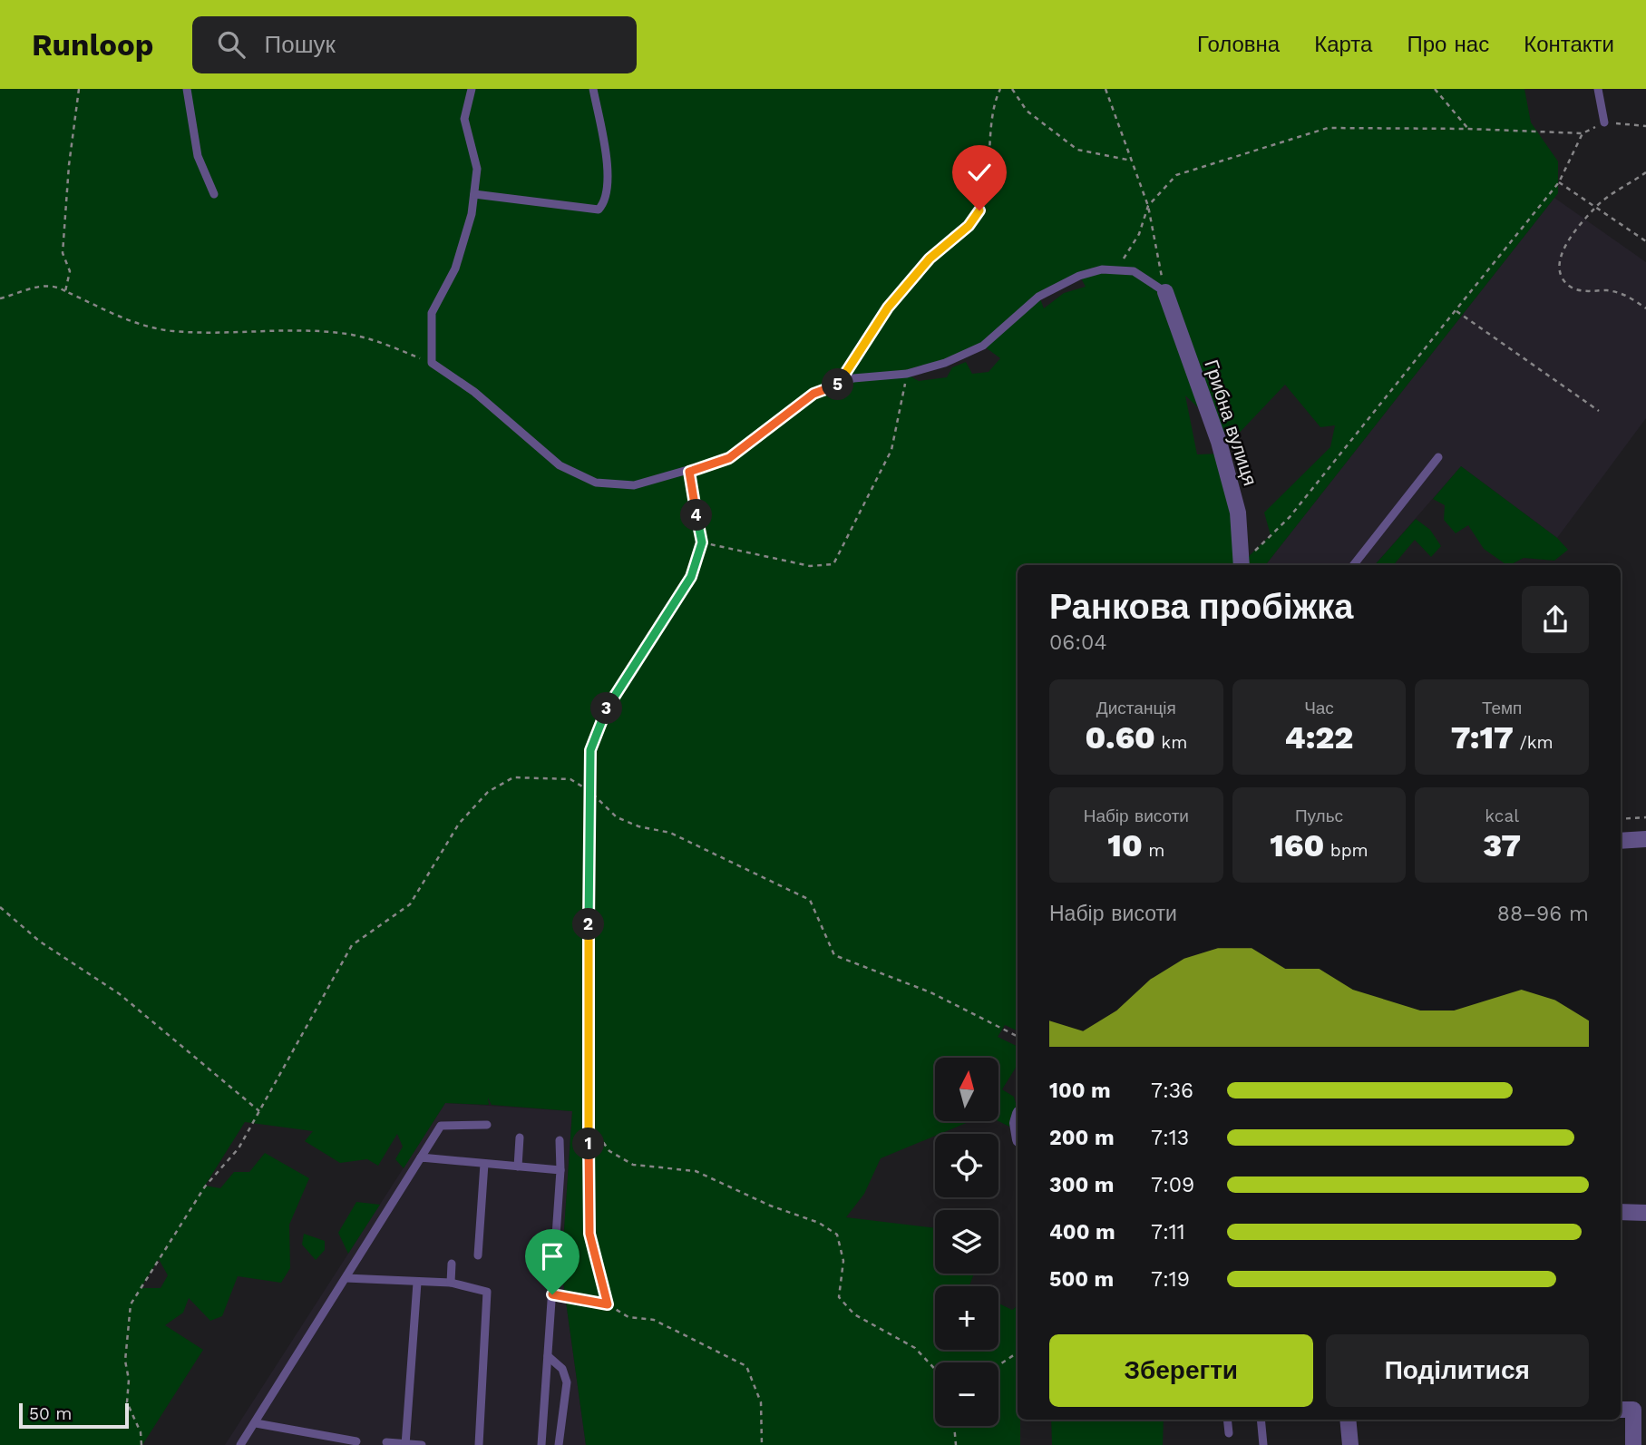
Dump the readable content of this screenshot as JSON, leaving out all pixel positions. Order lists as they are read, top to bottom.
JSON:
{
  "streets": {
    "street": ["Грибна вулиця"]
  },
  "scale_bar": "50 m",
  "north": "top",
  "page": {
    "header": "Runloop",
    "search": "Пошук",
    "nav": [
      "Головна",
      "Карта",
      "Про нас",
      "Контакти"
    ],
    "pins": [
      "5",
      "4",
      "3",
      "2",
      "1"
    ],
    "heading": ["Ранкова пробіжка", "06:04"],
    "stats": [
      ["Дистанція", "0.60 km"],
      ["Час", "4:22"],
      ["Темп", "7:17 /km"],
      ["Набір висоти", "10 m"],
      ["Пульс", "160 bpm"],
      ["kcal", "37"]
    ],
    "chart": ["Набір висоти", "88–96 m"],
    "map_buttons": ["+", "−"],
    "list": [
      {
        "name": "100 m",
        "note": "7:36"
      },
      {
        "name": "200 m",
        "note": "7:13"
      },
      {
        "name": "300 m",
        "note": "7:09"
      },
      {
        "name": "400 m",
        "note": "7:11"
      },
      {
        "name": "500 m",
        "note": "7:19"
      }
    ],
    "buttons": ["Зберегти", "Поділитися"],
    "scale": "50 m"
  }
}
